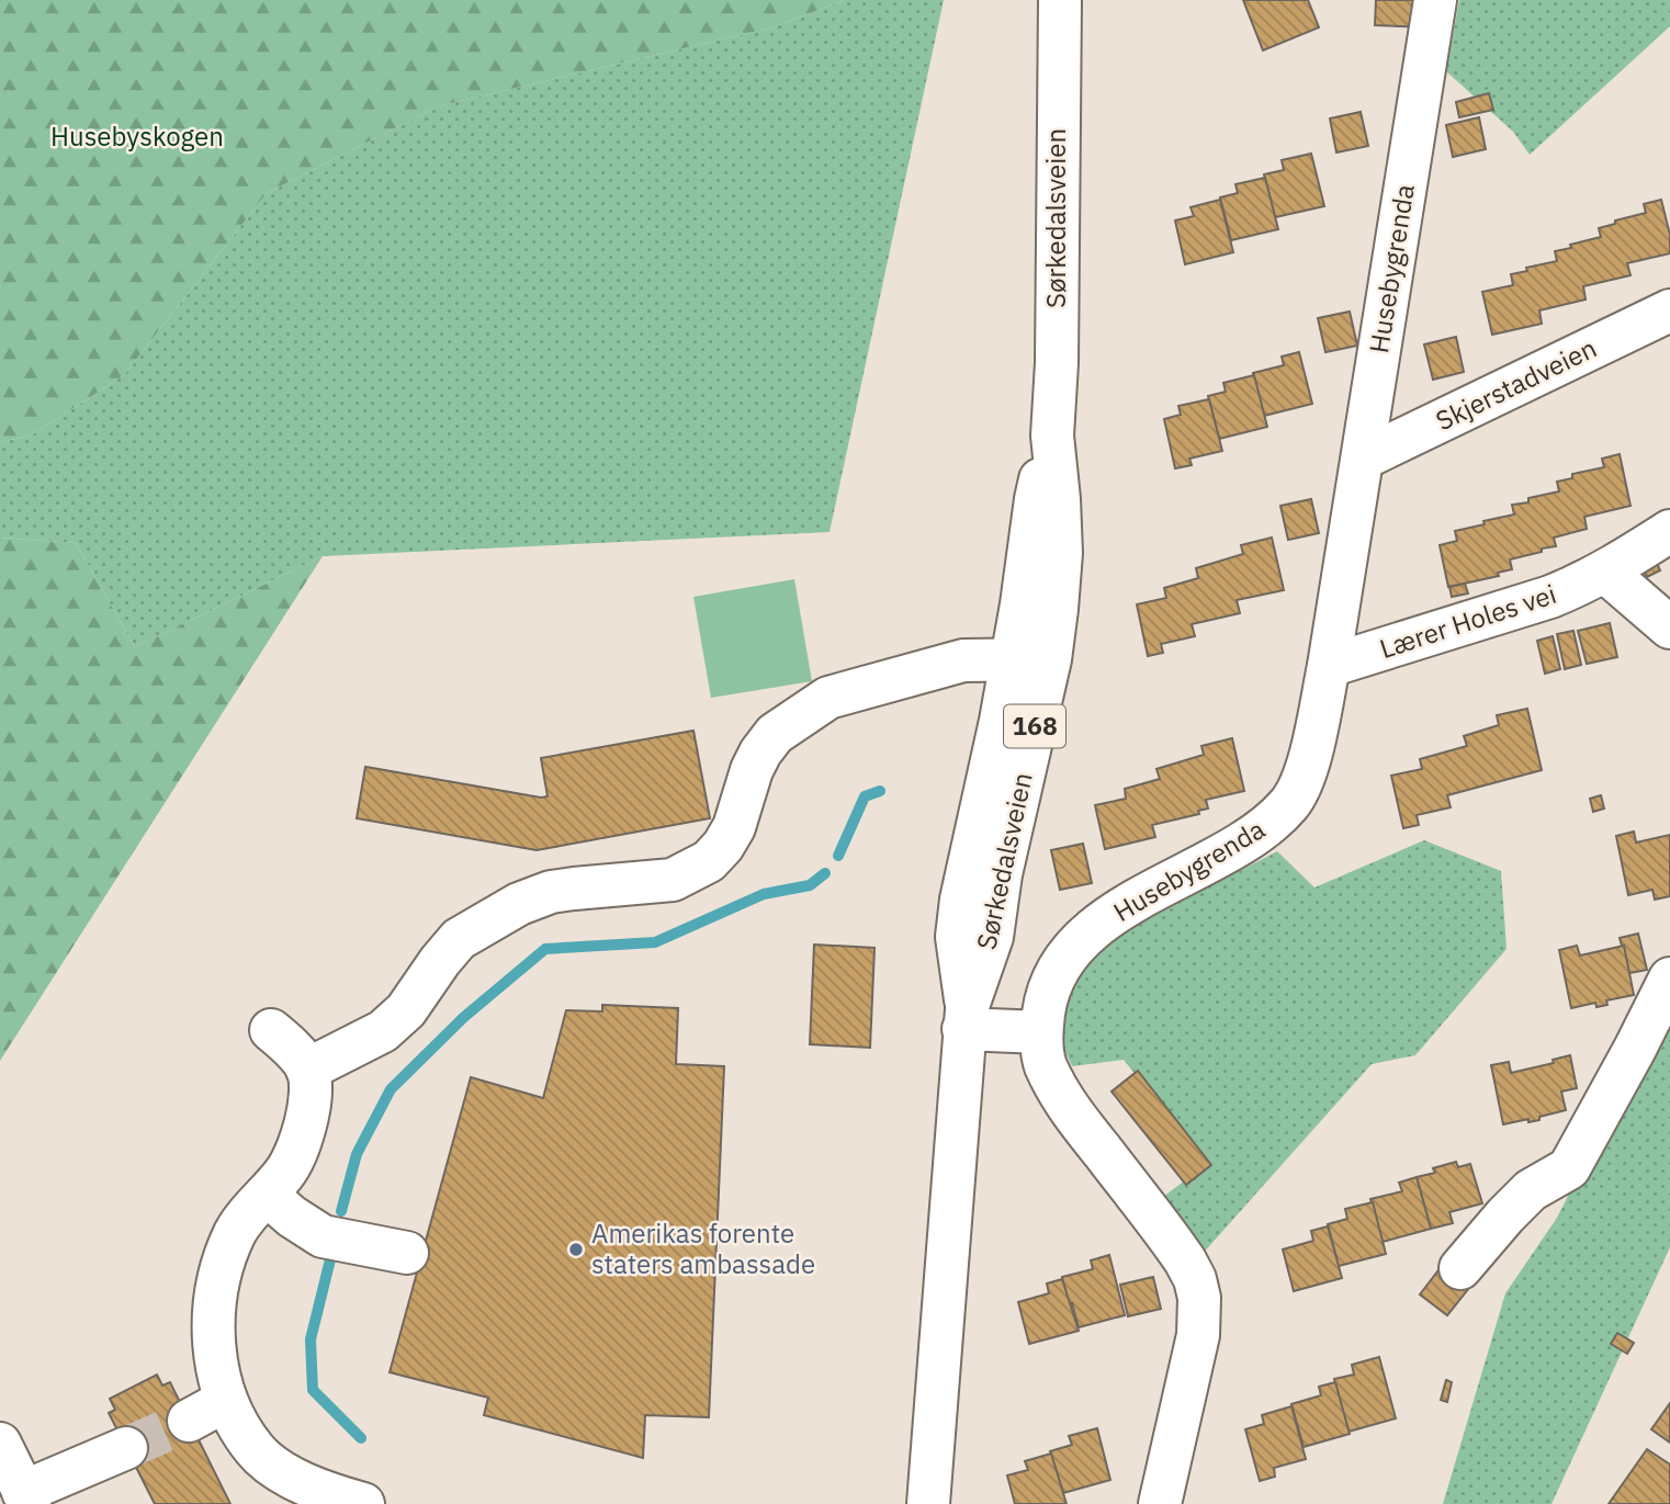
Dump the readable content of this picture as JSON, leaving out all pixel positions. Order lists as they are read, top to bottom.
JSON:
{
  "streets": {
    "street": [
      "Sørkedalsveien",
      "Husebygrenda",
      "Skjerstadveien",
      "Lærer Holes vei",
      "168"
    ]
  },
  "crossings": [
    ["Husebygrenda", "Skjerstadveien"],
    ["Husebygrenda", "Lærer Holes vei"]
  ],
  "parks": ["Husebyskogen"],
  "places": ["Amerikas forente staters ambassade"]
}
